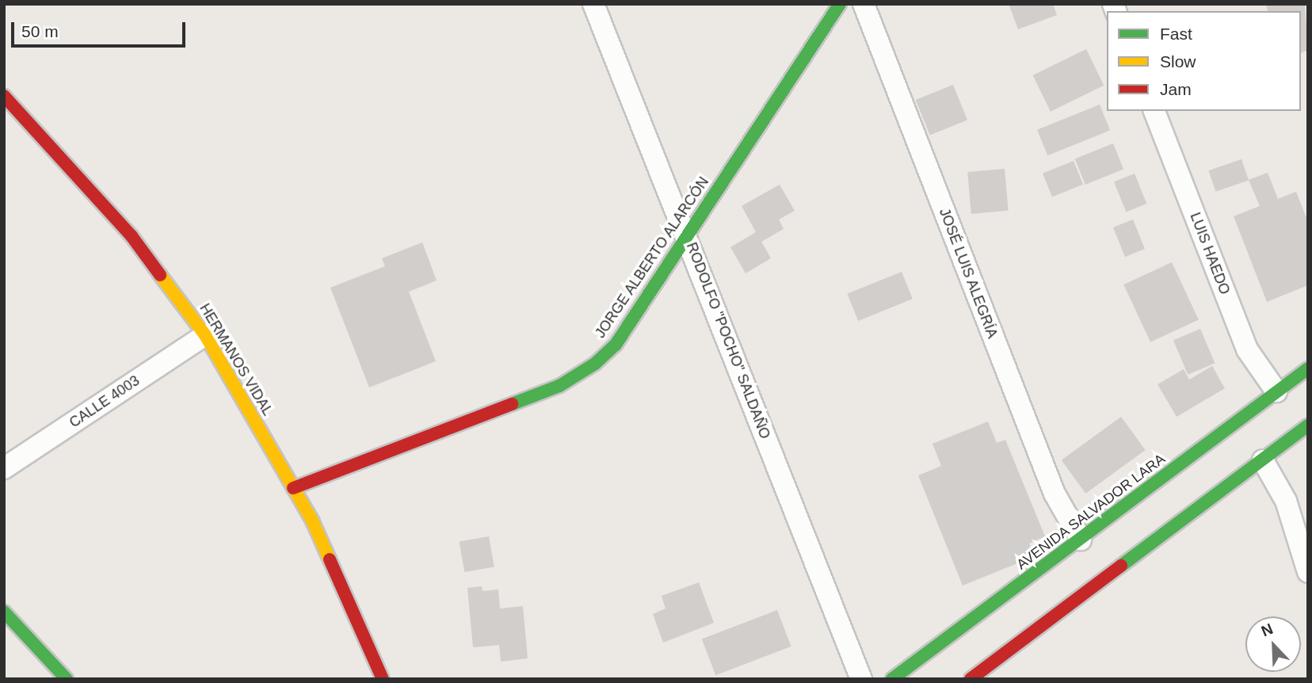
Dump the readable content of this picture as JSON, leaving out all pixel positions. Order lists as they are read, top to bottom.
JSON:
{
  "streets": {
    "street": [
      "LUIS HAEDO",
      "JORGE ALBERTO ALARCÓN",
      "JOSÉ LUIS ALEGRÍA",
      "RODOLFO \"POCHO\" SALDAÑO",
      "HERMANOS VIDAL",
      "CALLE 4003",
      "AVENIDA SALVADOR LARA"
    ]
  },
  "crossings": [
    ["LUIS HAEDO", "AVENIDA SALVADOR LARA"],
    ["JORGE ALBERTO ALARCÓN", "RODOLFO \"POCHO\" SALDAÑO"],
    ["JORGE ALBERTO ALARCÓN", "HERMANOS VIDAL"],
    ["JOSÉ LUIS ALEGRÍA", "AVENIDA SALVADOR LARA"],
    ["HERMANOS VIDAL", "CALLE 4003"]
  ],
  "legend": ["Fast", "Slow", "Jam"],
  "scale_bar": "50 m",
  "north": "top left"
}
